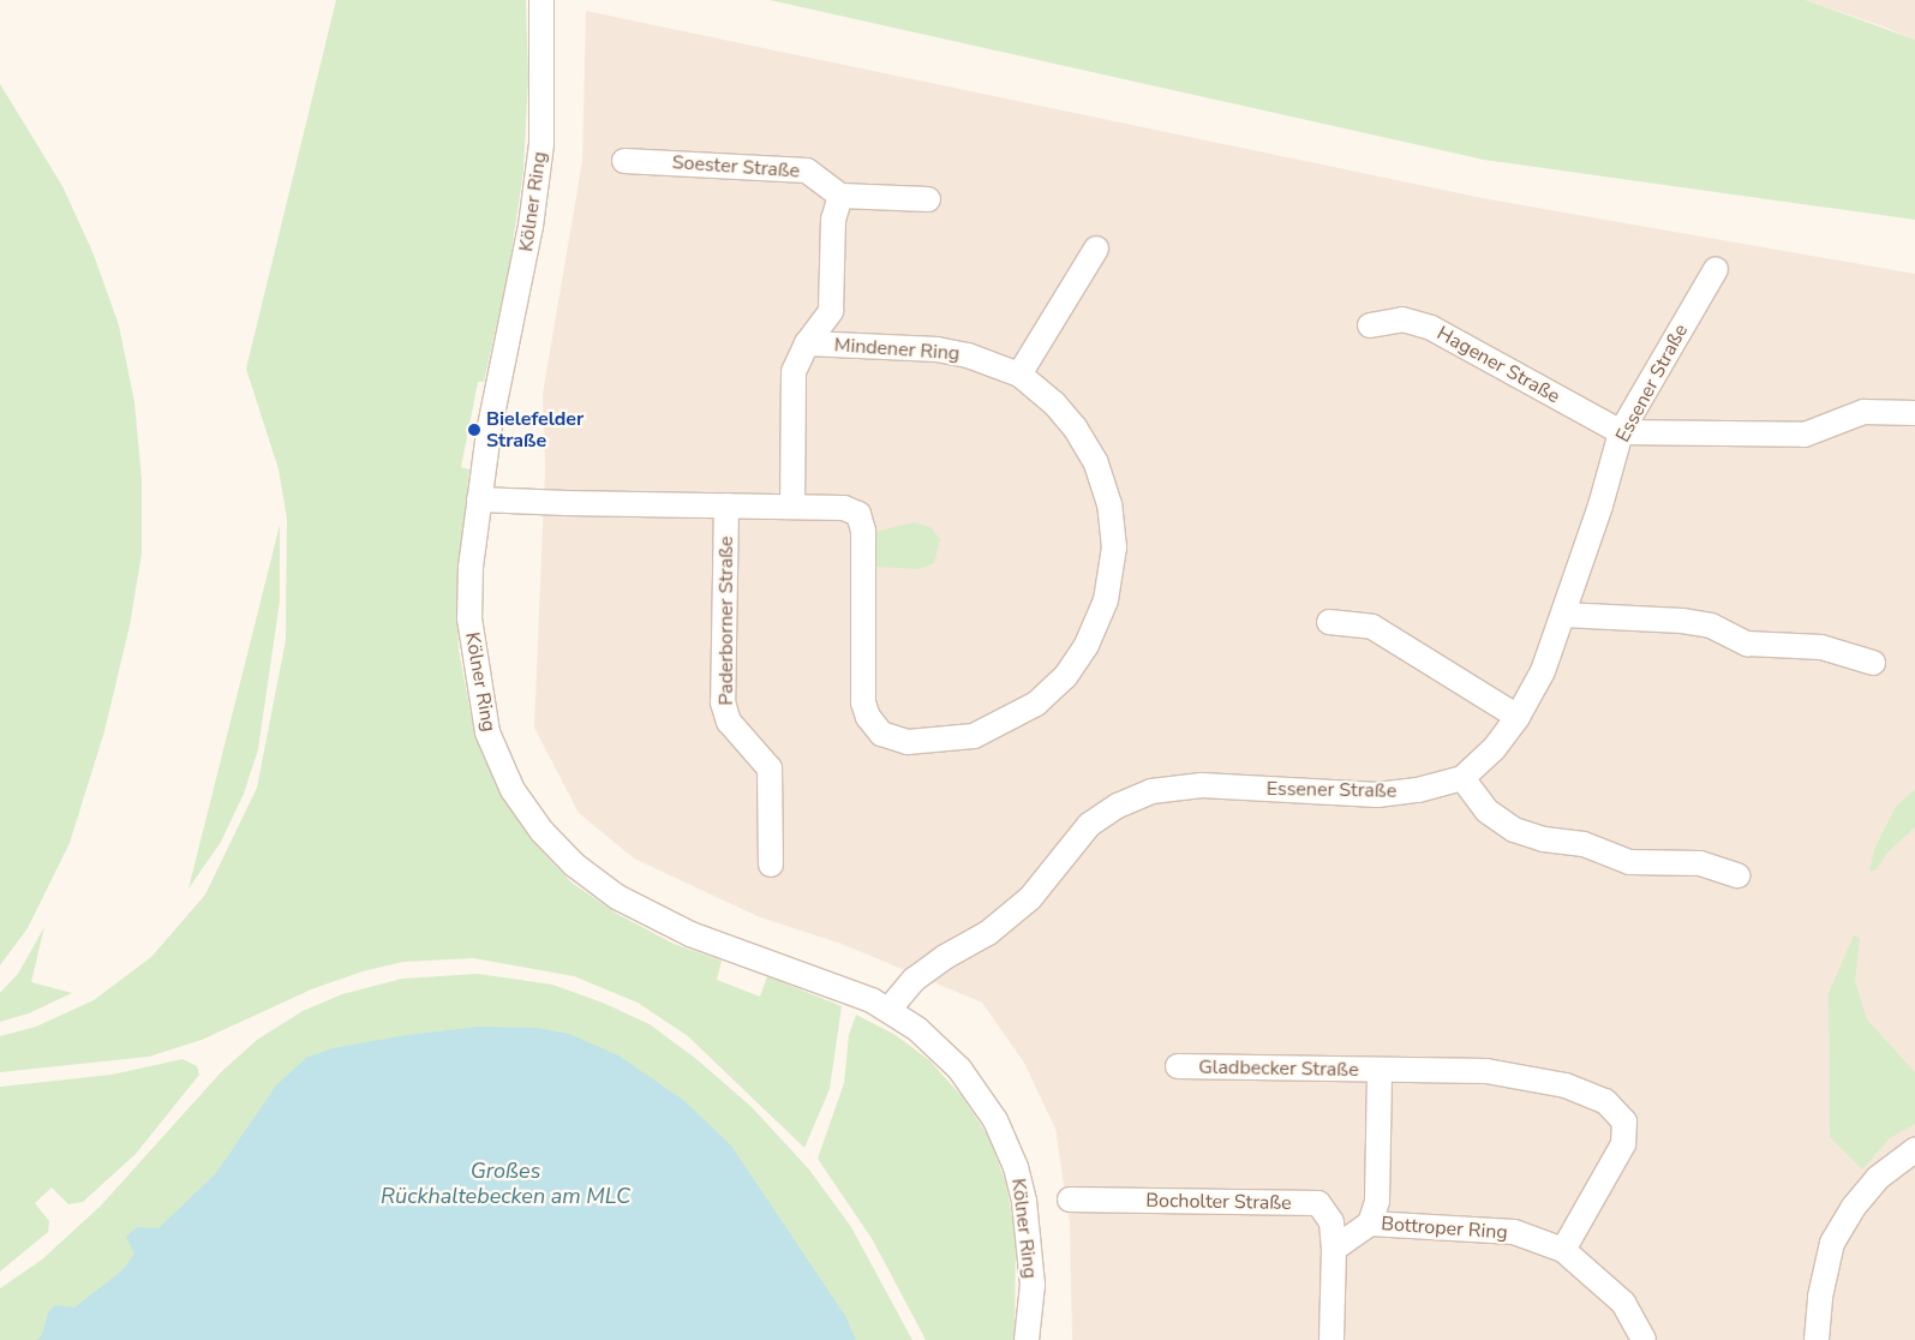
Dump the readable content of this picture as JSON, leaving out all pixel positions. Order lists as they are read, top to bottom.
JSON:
{
  "streets": {
    "street": [
      "Soester Straße",
      "Kölner Ring",
      "Mindener Ring",
      "Hagener Straße",
      "Essener Straße",
      "Paderborner Straße",
      "Gladbecker Straße",
      "Bocholter Straße",
      "Bottroper Ring"
    ]
  },
  "crossings": [
    ["Kölner Ring", "Essener Straße"],
    ["Hagener Straße", "Essener Straße"],
    ["Gladbecker Straße", "Bottroper Ring"],
    ["Bocholter Straße", "Bottroper Ring"]
  ],
  "water": ["Großes Rückhaltebecken am MLC"],
  "places": ["Bielefelder Straße"]
}
